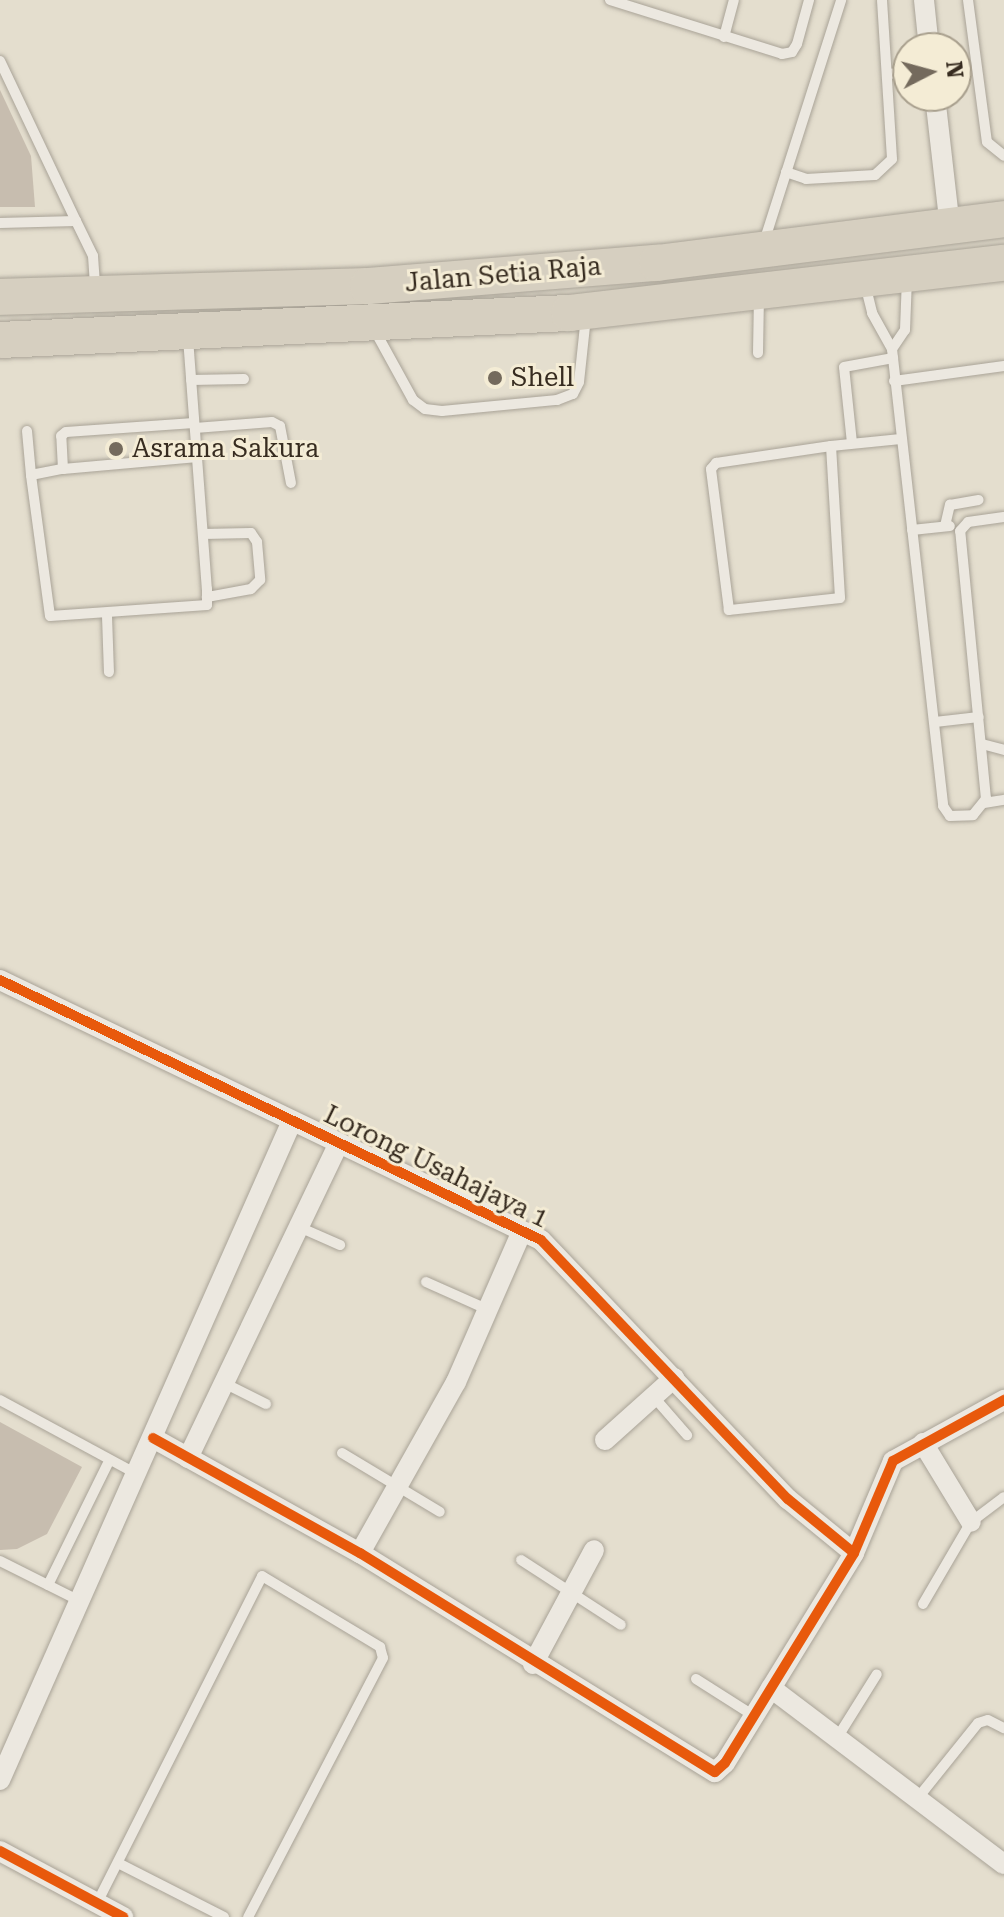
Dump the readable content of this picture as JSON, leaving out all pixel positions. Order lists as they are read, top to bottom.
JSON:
{
  "streets": {
    "highway": ["Jalan Setia Raja"],
    "street": ["Lorong Usahajaya 1"]
  },
  "places": ["Shell", "Asrama Sakura"],
  "north": "right"
}
